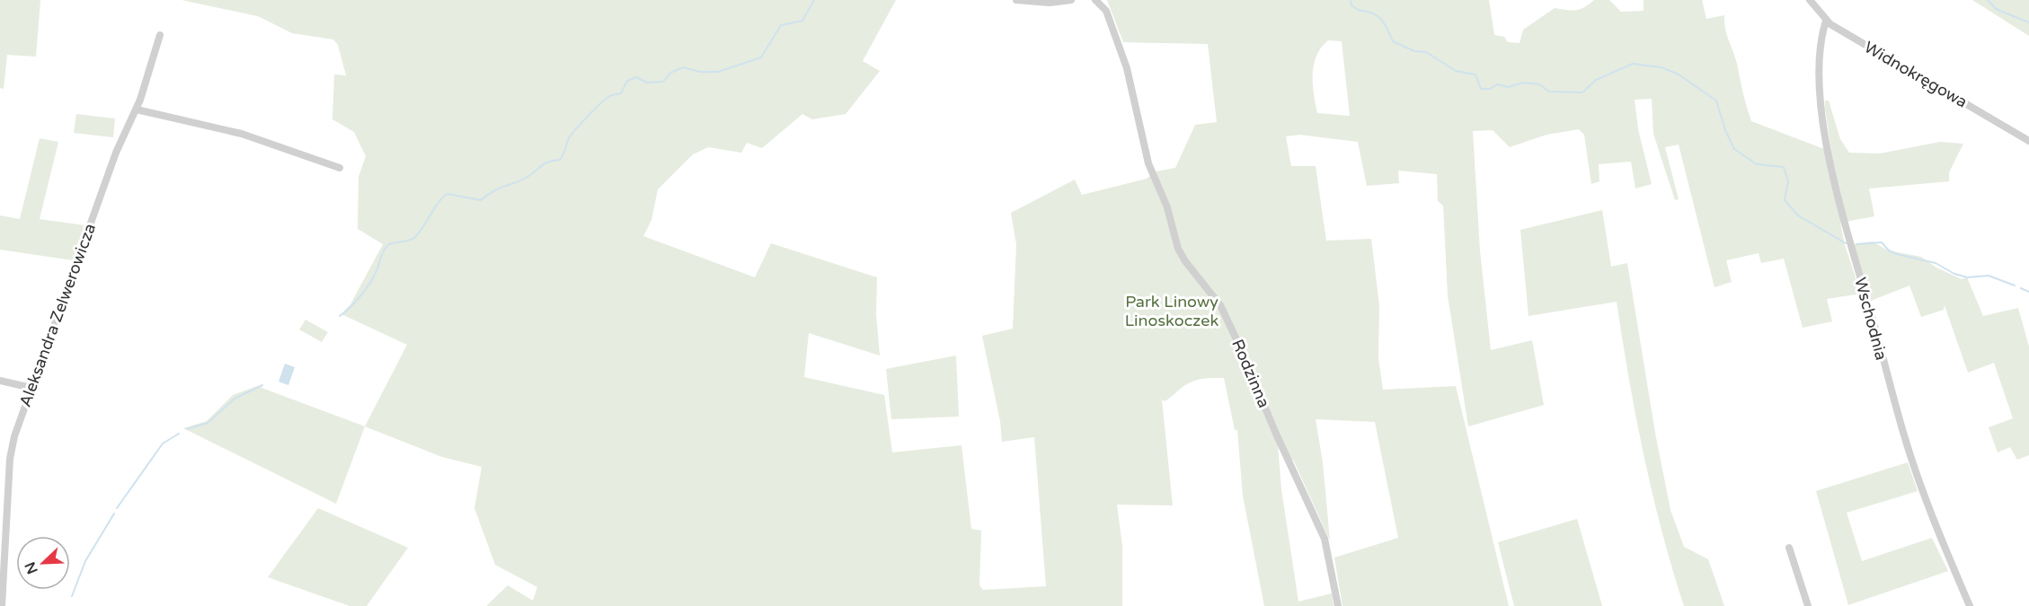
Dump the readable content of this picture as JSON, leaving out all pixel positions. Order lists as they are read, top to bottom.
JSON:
{
  "streets": {
    "street": [
      "Widnokręgowa",
      "Aleksandra Zelwerowicza",
      "Wschodnia",
      "Rodzinna"
    ]
  },
  "crossings": [
    ["Widnokręgowa", "Wschodnia"]
  ],
  "parks": ["Park Linowy Linoskoczek"],
  "north": "bottom left"
}
